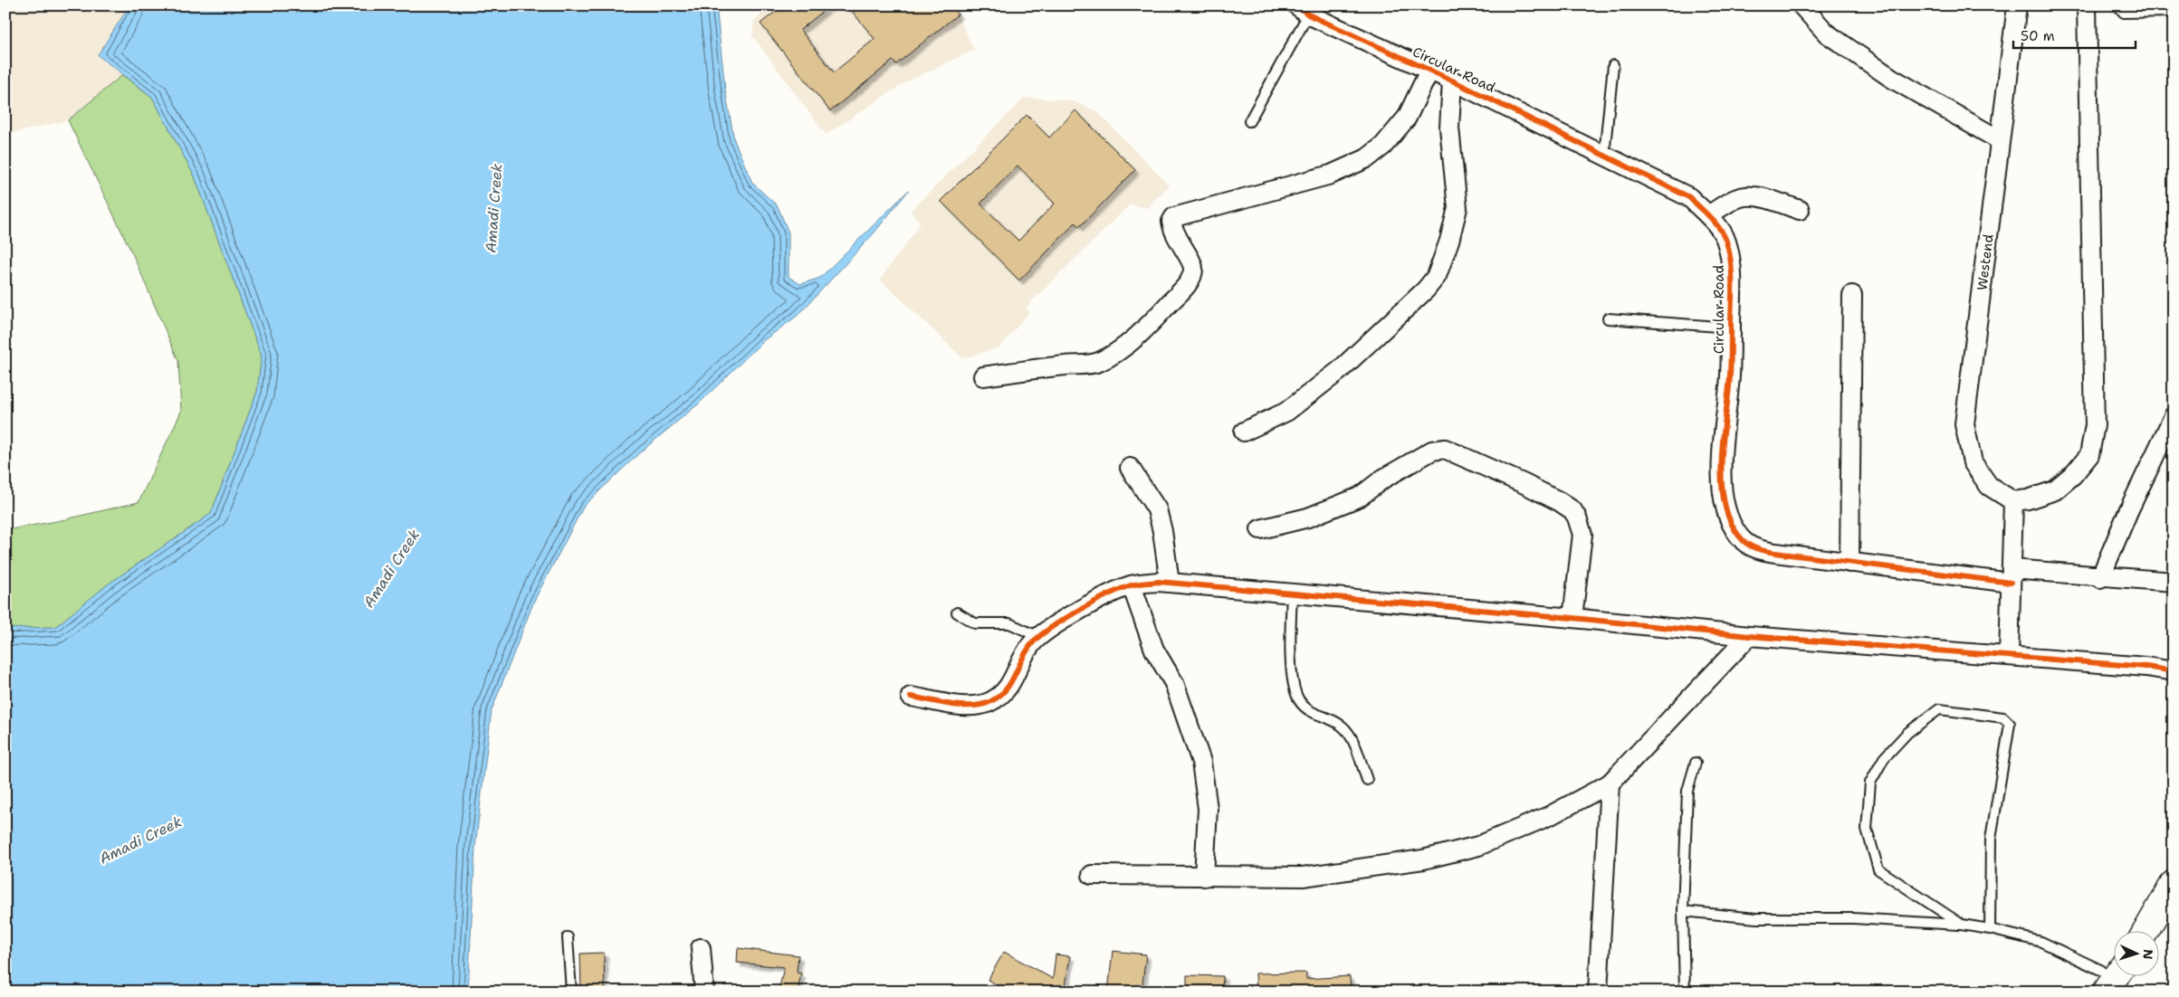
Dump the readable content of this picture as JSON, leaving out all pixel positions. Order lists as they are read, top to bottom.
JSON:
{
  "streets": {
    "street": ["Circular Road", "Westend"]
  },
  "water": ["Amadi Creek"],
  "scale_bar": "50 m",
  "north": "right"
}
